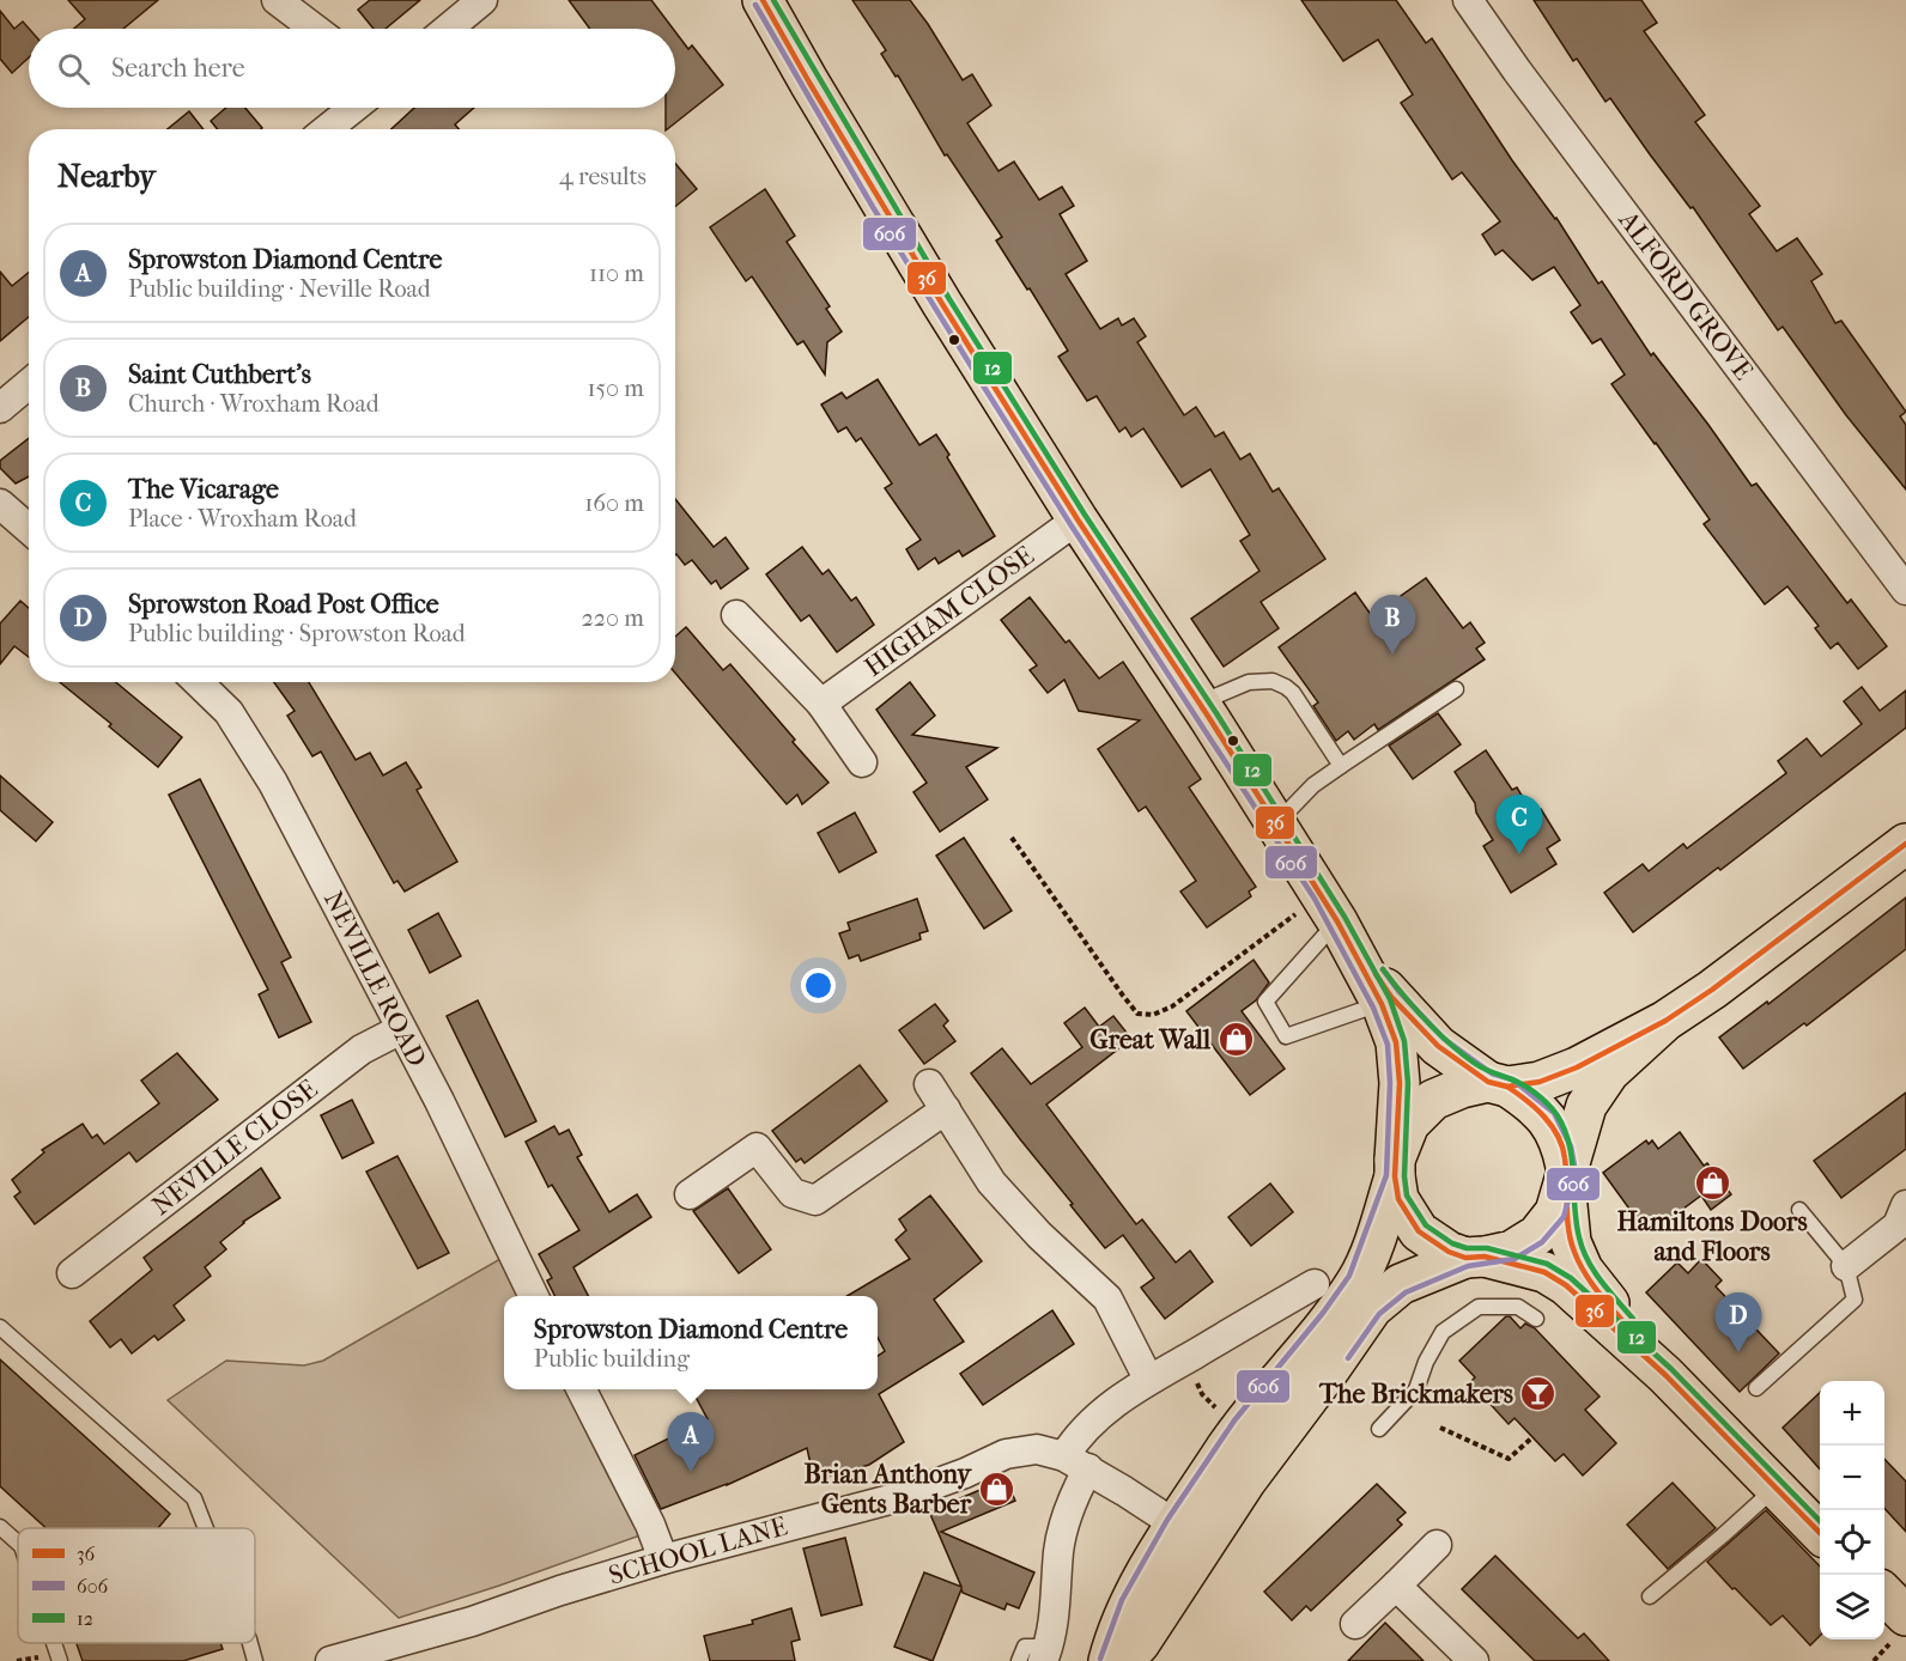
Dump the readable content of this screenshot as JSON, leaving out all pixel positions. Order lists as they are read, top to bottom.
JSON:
{
  "streets": {
    "street": [
      "ALFORD GROVE",
      "HIGHAM CLOSE",
      "NEVILLE ROAD",
      "NEVILLE CLOSE",
      "SCHOOL LANE"
    ]
  },
  "crossings": [
    ["NEVILLE ROAD", "NEVILLE CLOSE"]
  ],
  "places": {
    "shop": ["Great Wall", "Hamiltons Doors and Floors", "Brian Anthony Gents Barber"],
    "bar": ["The Brickmakers"]
  },
  "lines": ["transit line 36", "transit line 12", "transit line 606"],
  "legend": ["36", "606", "12"],
  "page": {
    "search": "Search here",
    "heading": ["Nearby", "4 results"],
    "list": [
      {
        "mark": "A",
        "name": "Sprowston Diamond Centre",
        "note": "Public building · Neville Road",
        "value": "110 m"
      },
      {
        "mark": "B",
        "name": "Saint Cuthbert's",
        "note": "Church · Wroxham Road",
        "value": "150 m"
      },
      {
        "mark": "C",
        "name": "The Vicarage",
        "note": "Place · Wroxham Road",
        "value": "160 m"
      },
      {
        "mark": "D",
        "name": "Sprowston Road Post Office",
        "note": "Public building · Sprowston Road",
        "value": "220 m"
      }
    ],
    "pins": [
      "B",
      "C",
      "D",
      "A"
    ],
    "popup": ["Sprowston Diamond Centre", "Public building"],
    "map_buttons": ["+", "−"]
  }
}
